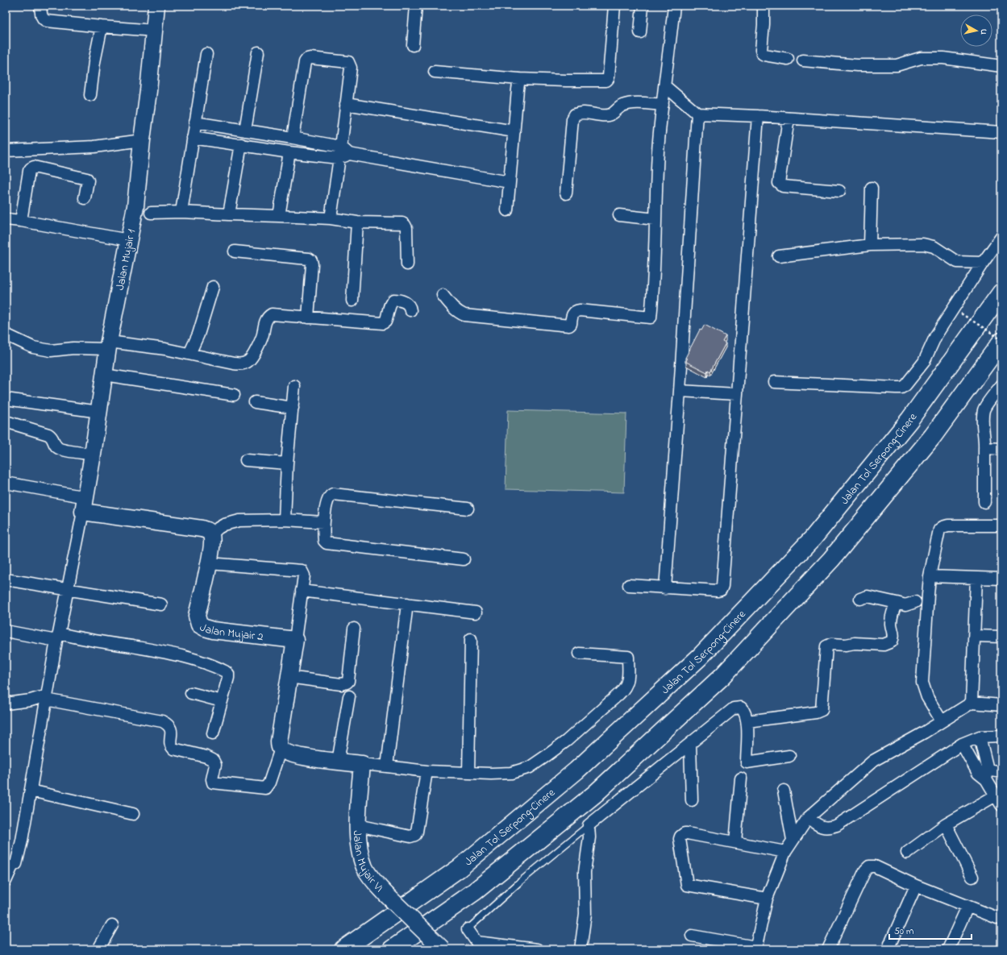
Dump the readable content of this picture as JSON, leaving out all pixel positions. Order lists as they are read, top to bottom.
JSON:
{
  "streets": {
    "highway": ["Jalan Tol Serpong–Cinere"],
    "street": ["Jalan Mujair 1", "Jalan Mujair 2", "Jalan Mujair VI"]
  },
  "scale_bar": "50 m",
  "north": "right"
}
